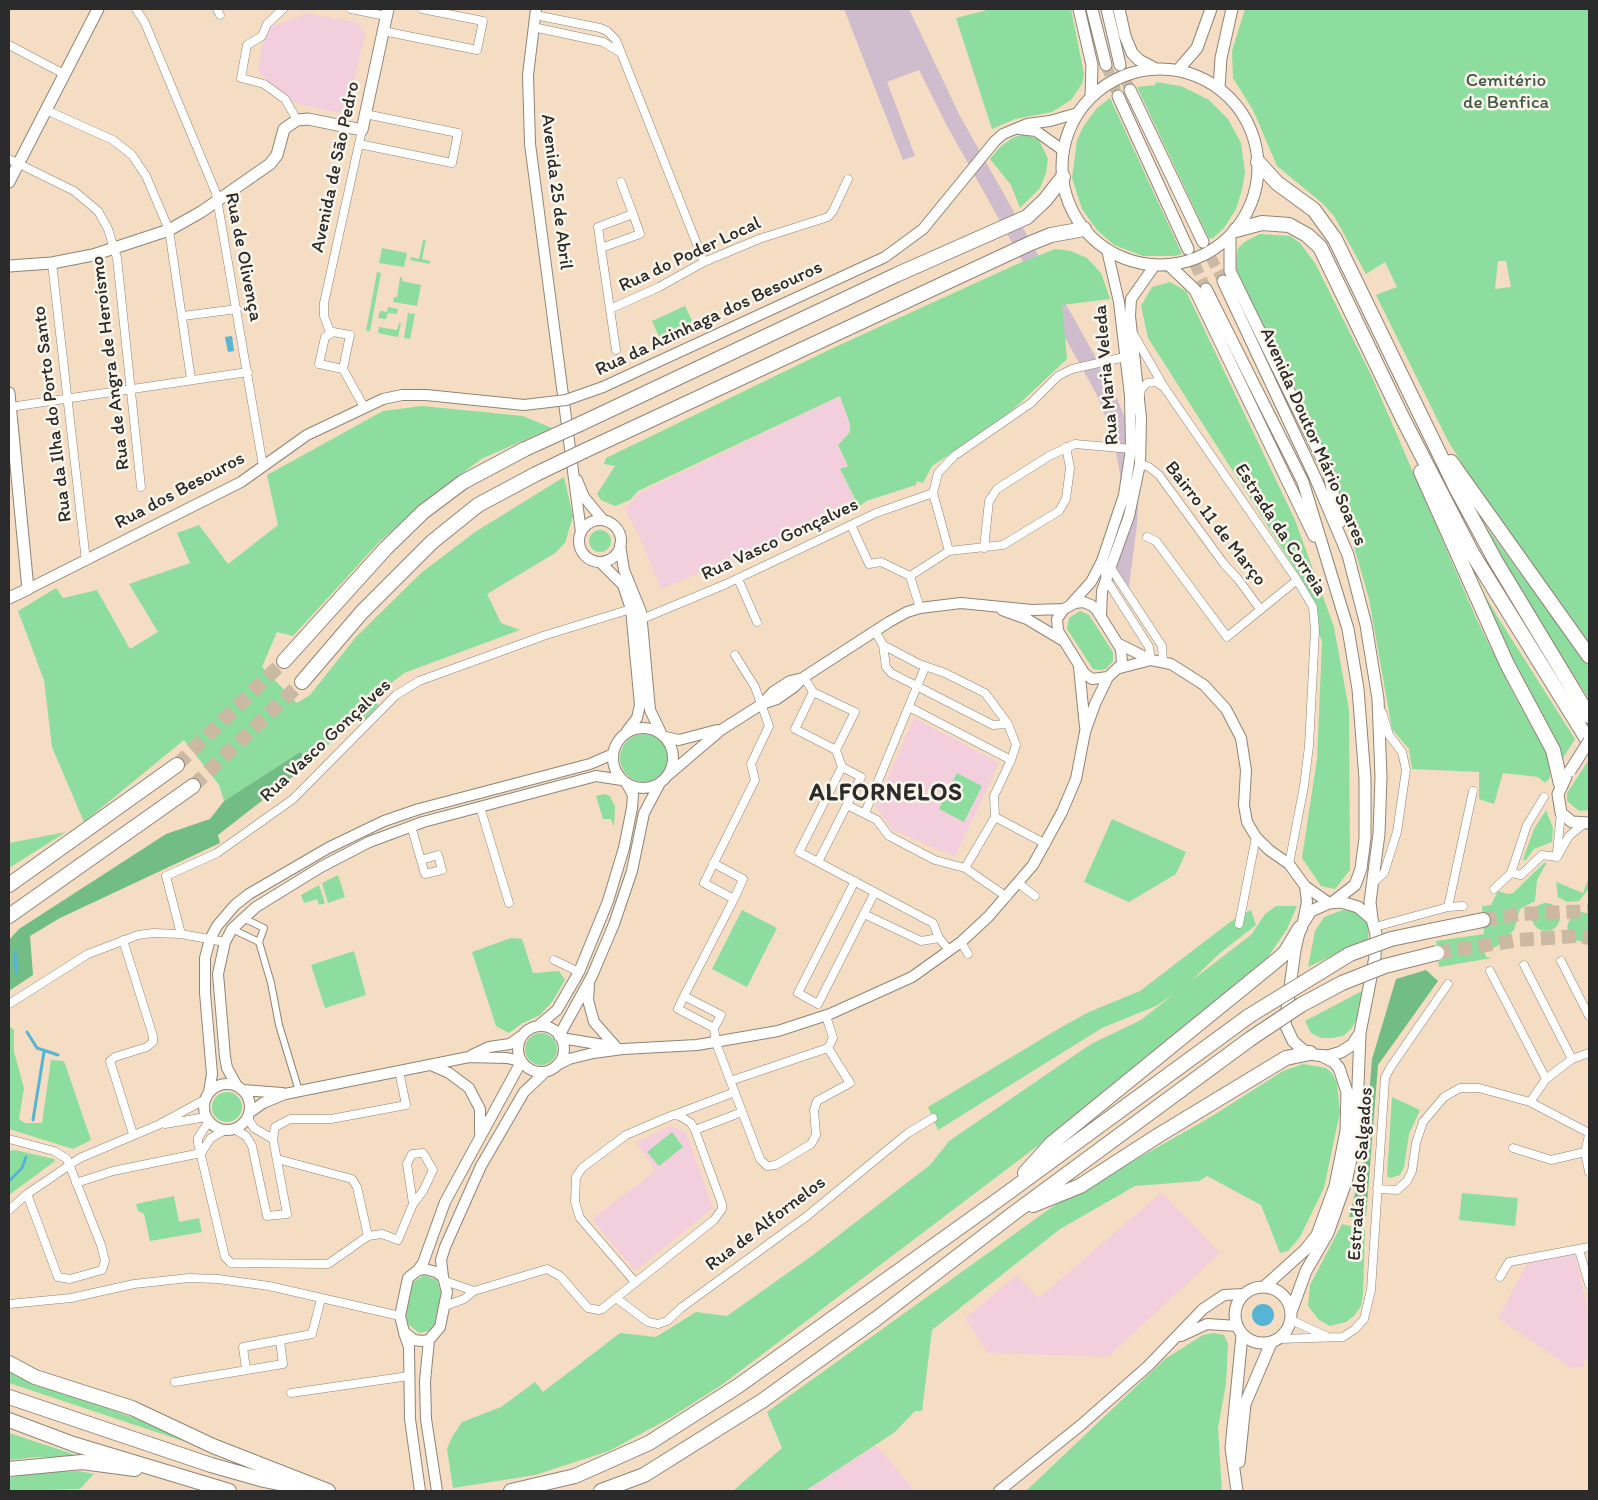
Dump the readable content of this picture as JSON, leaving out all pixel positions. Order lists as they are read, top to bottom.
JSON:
{
  "streets": {
    "main road": ["Avenida de São Pedro", "Avenida Doutor Mário Soares", "Rua dos Besouros"],
    "street": [
      "Avenida 25 de Abril",
      "Rua do Poder Local",
      "Rua de Olivença",
      "Rua da Azinhaga dos Besouros",
      "Rua de Angra de Heroísmo",
      "Rua Maria Veleda",
      "Rua da Ilha do Porto Santo",
      "Bairro 11 de Março",
      "Estrada da Correia",
      "Rua Vasco Gonçalves",
      "Estrada dos Salgados",
      "Rua de Alfornelos"
    ]
  },
  "crossings": [
    ["Rua de Olivença", "Rua dos Besouros"],
    ["Rua da Azinhaga dos Besouros", "Rua dos Besouros"],
    ["Rua Maria Veleda", "Bairro 11 de Março"],
    ["Rua Maria Veleda", "Estrada da Correia"],
    ["Rua da Ilha do Porto Santo", "Rua dos Besouros"],
    ["Bairro 11 de Março", "Estrada da Correia"]
  ],
  "districts": ["ALFORNELOS"],
  "parks": ["Cemitério de Benfica"]
}
